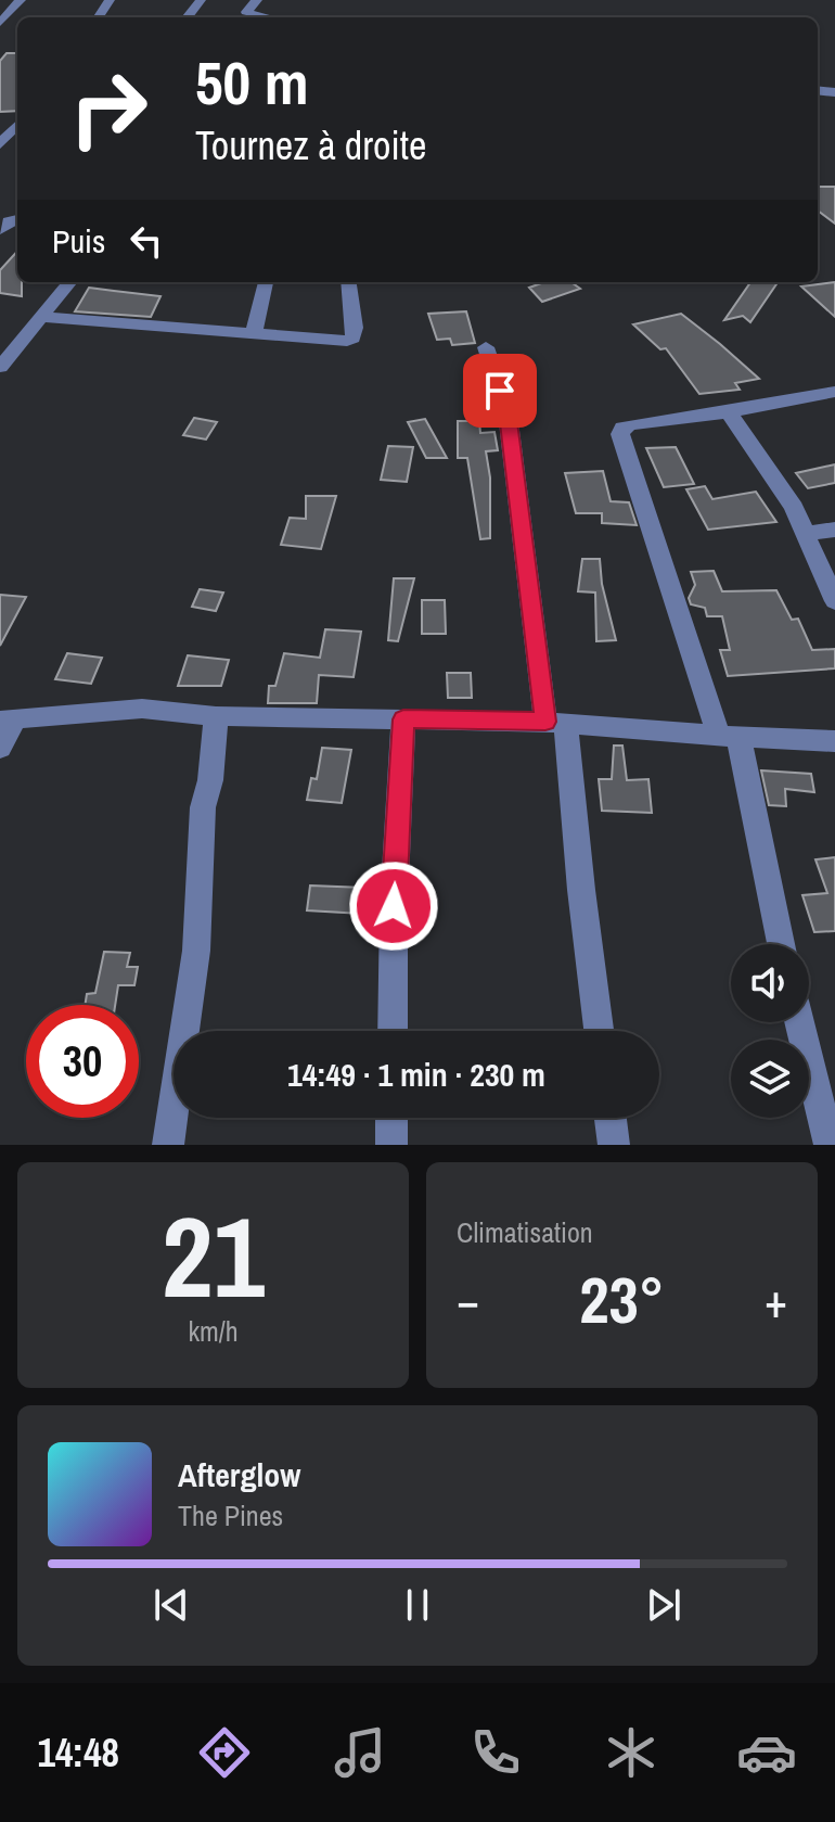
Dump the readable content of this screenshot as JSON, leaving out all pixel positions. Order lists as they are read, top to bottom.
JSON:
{
  "page": {
    "turn": ["50 m", "Tournez à droite"],
    "then": "Puis",
    "limit": "30",
    "trip": "14:49 · 1 min · 230 m",
    "tile": [
      ["21", "km/h"],
      "Climatisation"
    ],
    "heat": ["−", "23°", "+"],
    "song": ["Afterglow", "The Pines"],
    "tabs": "14:48"
  }
}
